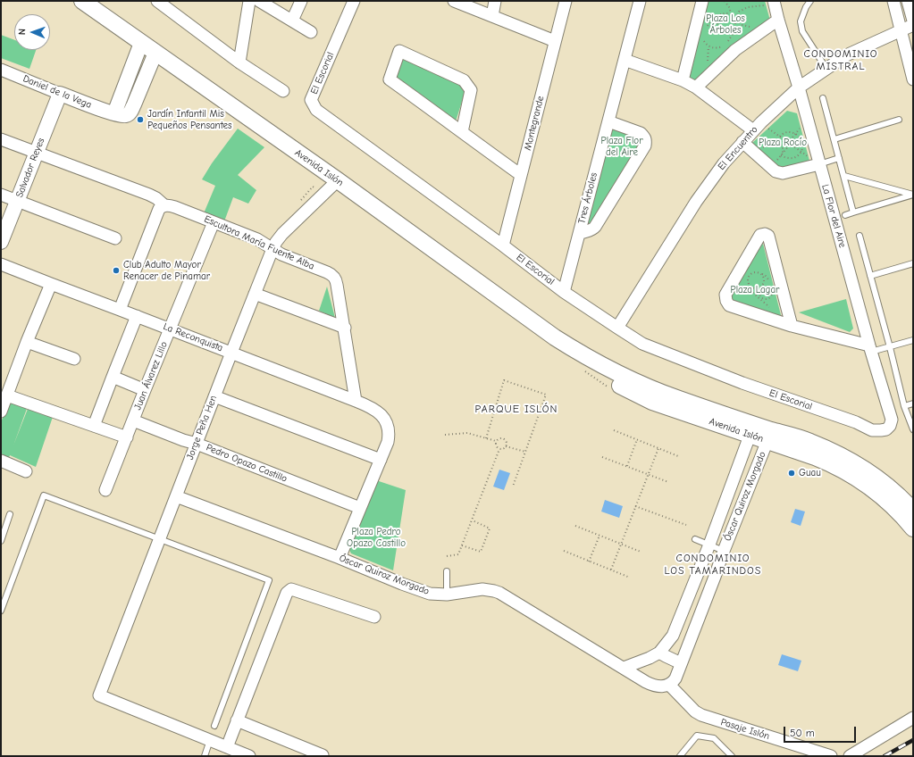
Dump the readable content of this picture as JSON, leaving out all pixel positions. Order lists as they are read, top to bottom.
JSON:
{
  "streets": {
    "main road": ["Avenida Islón"],
    "street": [
      "El Escorial",
      "Daniel de la Vega",
      "Montegrande",
      "El Encuentro",
      "Salvador Reyes",
      "Tres Árboles",
      "La Flor del Aire",
      "Escultora María Fuente Alba",
      "La Reconquista",
      "Juan Álvarez Lillo",
      "Jorge Peña Hen",
      "Pedro Opazo Castillo",
      "Óscar Quiroz Morgado",
      "Pasaje Islón"
    ]
  },
  "crossings": [
    ["El Escorial", "Montegrande"],
    ["El Escorial", "El Encuentro"],
    ["El Escorial", "Tres Árboles"],
    ["El Escorial", "La Flor del Aire"],
    ["Daniel de la Vega", "Salvador Reyes"],
    ["Daniel de la Vega", "Avenida Islón"],
    ["El Encuentro", "La Flor del Aire"],
    ["Avenida Islón", "Jorge Peña Hen"],
    ["Avenida Islón", "Óscar Quiroz Morgado"],
    ["Escultora María Fuente Alba", "La Reconquista"],
    ["Escultora María Fuente Alba", "Juan Álvarez Lillo"],
    ["Escultora María Fuente Alba", "Jorge Peña Hen"],
    ["La Reconquista", "Juan Álvarez Lillo"],
    ["La Reconquista", "Jorge Peña Hen"],
    ["Juan Álvarez Lillo", "Pedro Opazo Castillo"],
    ["Jorge Peña Hen", "Pedro Opazo Castillo"],
    ["Jorge Peña Hen", "Óscar Quiroz Morgado"],
    ["Óscar Quiroz Morgado", "Pasaje Islón"]
  ],
  "districts": ["CONDOMINIO MISTRAL", "PARQUE ISLÓN", "CONDOMINIO LOS TAMARINDOS"],
  "parks": [
    "Plaza Los Árboles",
    "Plaza Flor del Aire",
    "Plaza Rocío",
    "Plaza Lagar",
    "Plaza Pedro Opazo Castillo"
  ],
  "places": ["Jardín Infantil Mis Pequeños Pensantes", "Club Adulto Mayor Renacer de Pinamar", "Guau"],
  "scale_bar": "50 m",
  "north": "left"
}
